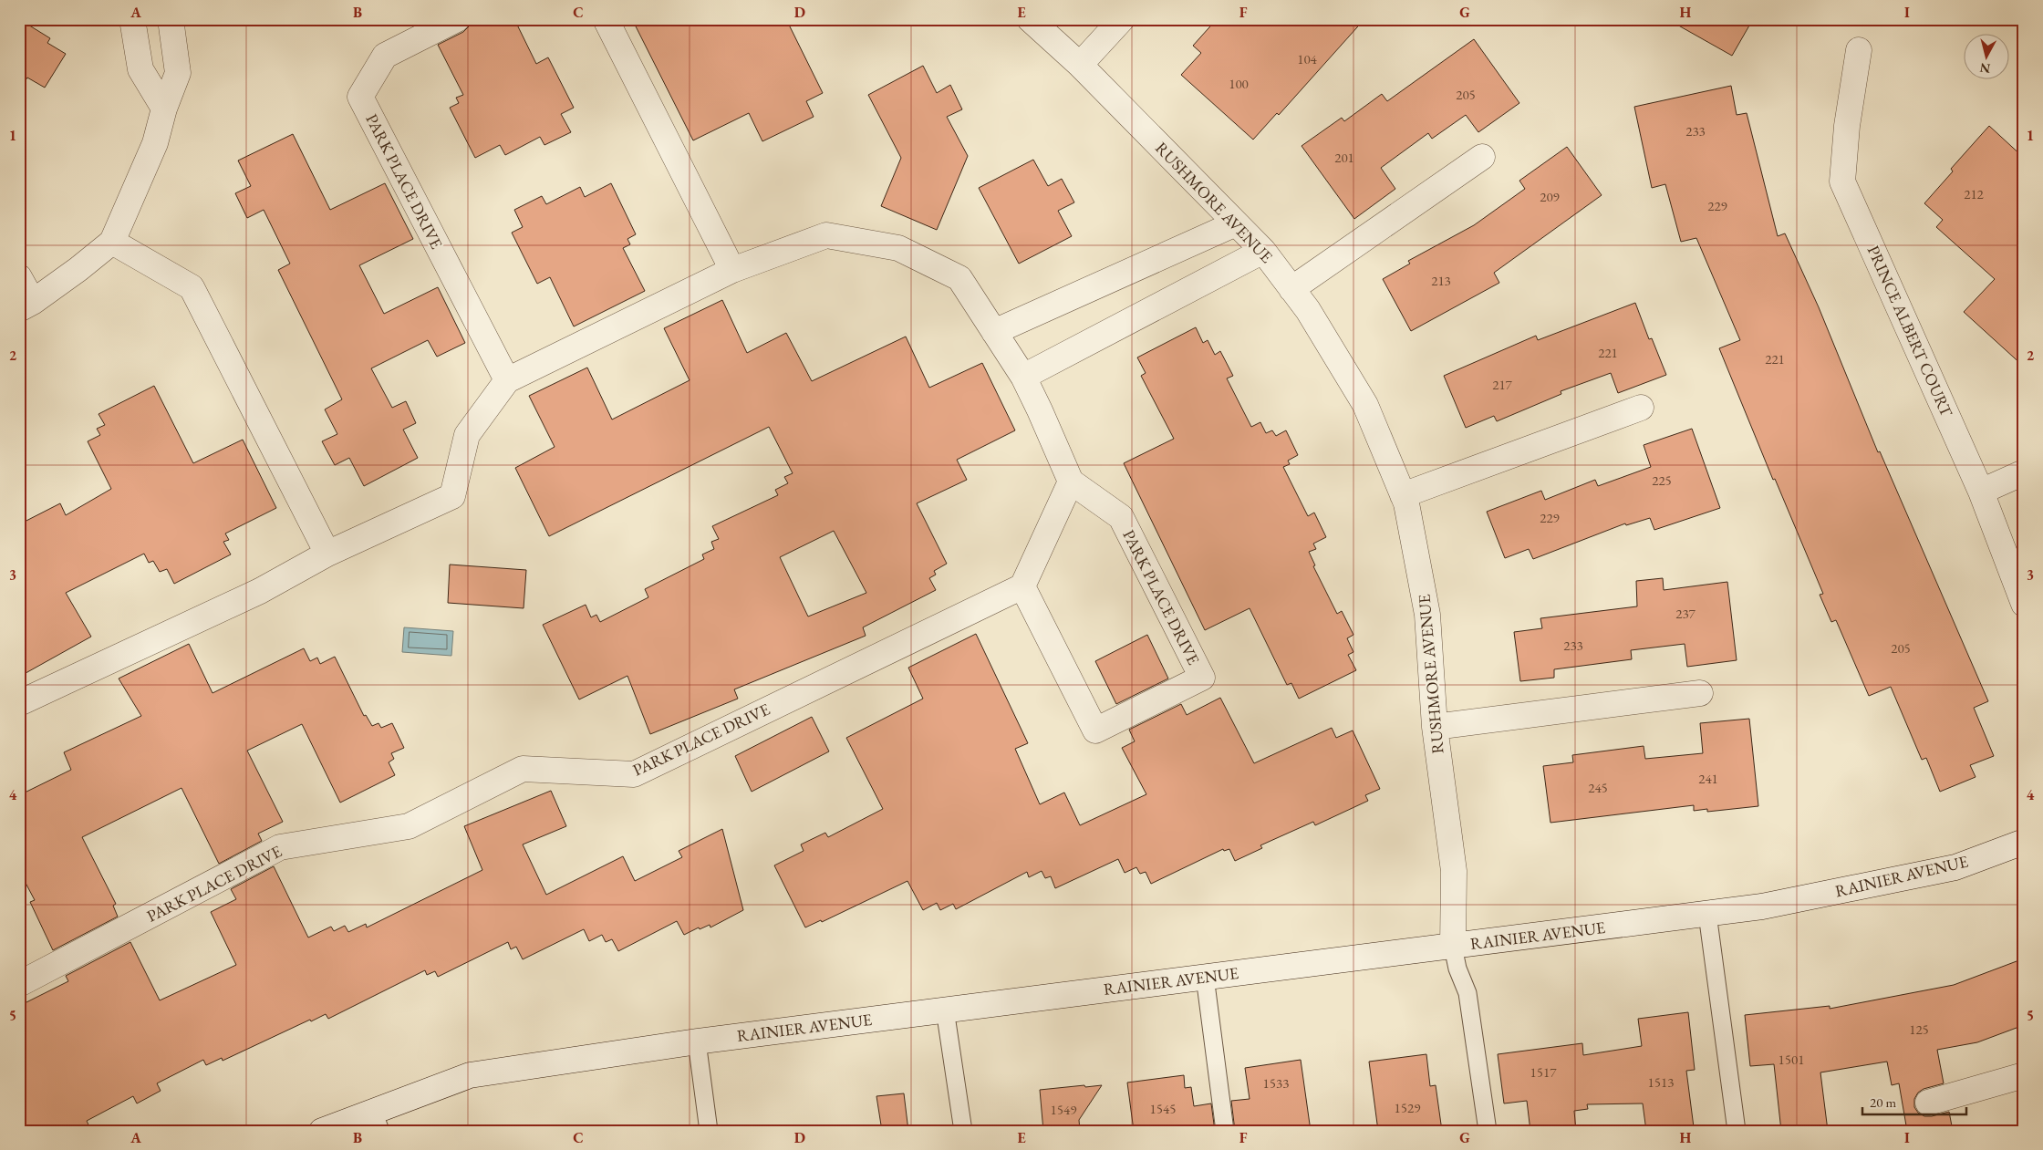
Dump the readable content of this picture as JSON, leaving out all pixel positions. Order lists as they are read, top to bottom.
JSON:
{
  "streets": {
    "street": [
      "PARK PLACE DRIVE",
      "RUSHMORE AVENUE",
      "PRINCE ALBERT COURT",
      "RAINIER AVENUE"
    ]
  },
  "crossings": [
    ["RUSHMORE AVENUE", "RAINIER AVENUE"]
  ],
  "house_numbers": [
    "104",
    "100",
    "205",
    "233",
    "201",
    "212",
    "209",
    "229",
    "213",
    "221",
    "221",
    "217",
    "225",
    "229",
    "237",
    "233",
    "205",
    "241",
    "245",
    "125",
    "1501",
    "1517",
    "1513",
    "1533",
    "1529",
    "1545",
    "1549"
  ],
  "scale_bar": "20 m",
  "north": "bottom",
  "grid": {
    "columns": [
      "A",
      "B",
      "C",
      "D",
      "E",
      "F",
      "G",
      "H",
      "I"
    ],
    "rows": [
      "1",
      "2",
      "3",
      "4",
      "5"
    ]
  }
}
